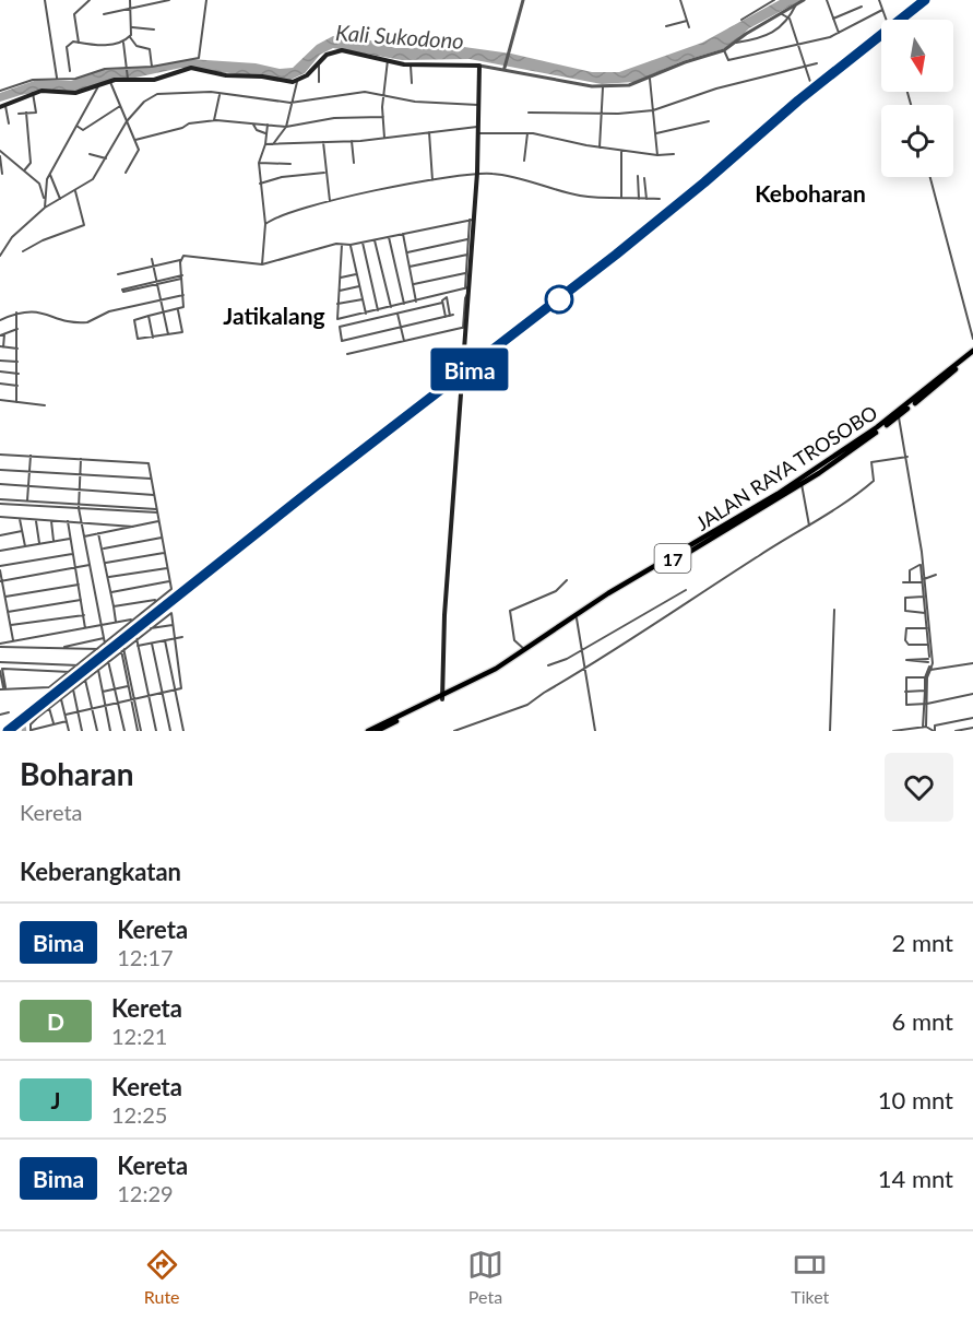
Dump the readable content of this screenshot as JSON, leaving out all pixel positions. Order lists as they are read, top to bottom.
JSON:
{
  "streets": {
    "highway": ["JALAN RAYA TROSOBO", "17"]
  },
  "districts": ["Keboharan", "Jatikalang"],
  "water": ["Kali Sukodono"],
  "north": "bottom",
  "page": {
    "on_map": "Bima",
    "heading": [
      ["Boharan", "Kereta"],
      "Keberangkatan"
    ],
    "list": [
      {
        "mark": "Bima",
        "name": "Kereta",
        "note": "12:17",
        "value": "2 mnt"
      },
      {
        "mark": "D",
        "name": "Kereta",
        "note": "12:21",
        "value": "6 mnt"
      },
      {
        "mark": "J",
        "name": "Kereta",
        "note": "12:25",
        "value": "10 mnt"
      },
      {
        "mark": "Bima",
        "name": "Kereta",
        "note": "12:29",
        "value": "14 mnt"
      }
    ],
    "tabs": ["Rute", "Peta", "Tiket"]
  }
}
